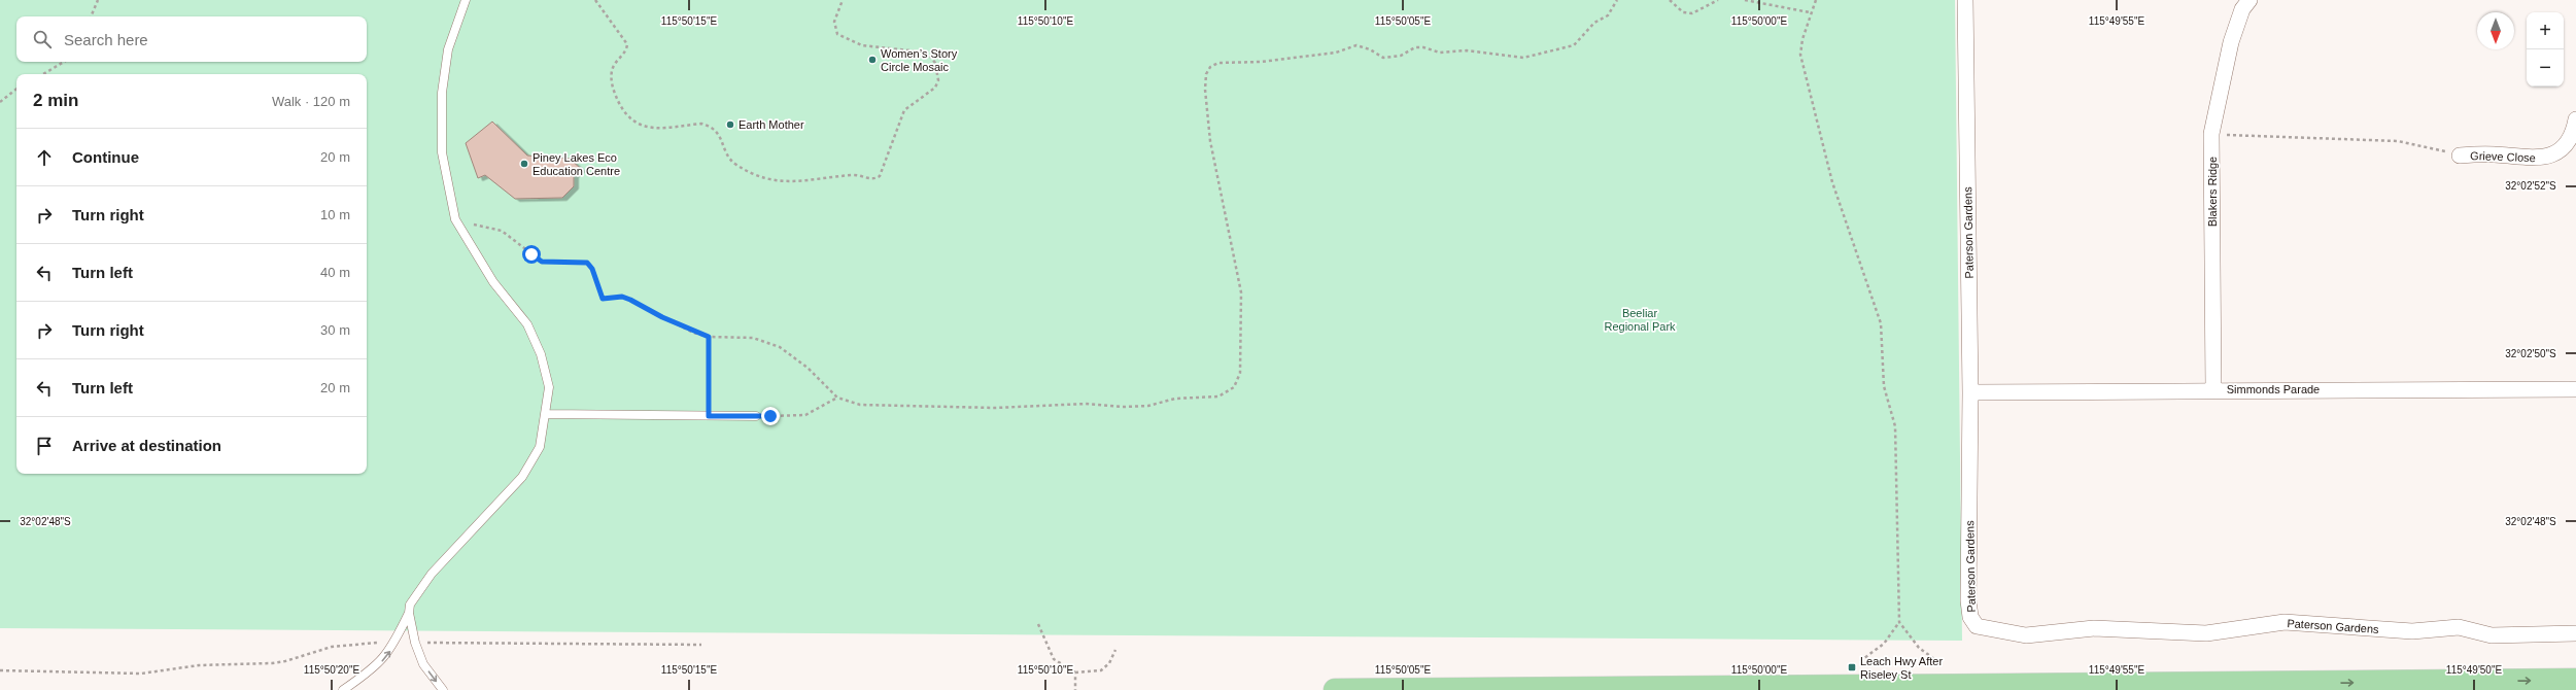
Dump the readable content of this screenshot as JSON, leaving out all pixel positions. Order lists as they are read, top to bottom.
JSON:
{
  "streets": {
    "street": [
      "Grieve Close",
      "Blakers Ridge",
      "Paterson Gardens",
      "Simmonds Parade"
    ]
  },
  "crossings": [
    ["Blakers Ridge", "Simmonds Parade"],
    ["Paterson Gardens", "Simmonds Parade"]
  ],
  "parks": ["Beeliar Regional Park"],
  "places": {
    "other": ["Women’s Story Circle Mosaic", "Earth Mother", "Piney Lakes Eco Education Centre"],
    "transit": ["Leach Hwy After Riseley St"]
  },
  "north": "bottom",
  "page": {
    "map_buttons": ["+", "−"],
    "search": "Search here",
    "heading": ["2 min", "Walk · 120 m"],
    "list": [
      ["Continue", "20 m"],
      ["Turn right", "10 m"],
      ["Turn left", "40 m"],
      ["Turn right", "30 m"],
      ["Turn left", "20 m"],
      "Arrive at destination"
    ]
  },
  "coordinates": [
    "115°50'15\"E",
    "115°50'10\"E",
    "115°50'05\"E",
    "115°50'00\"E",
    "115°49'55\"E",
    "32°02'52\"S",
    "32°02'50\"S",
    "32°02'48\"S",
    "115°50'20\"E",
    "115°49'50\"E"
  ]
}
